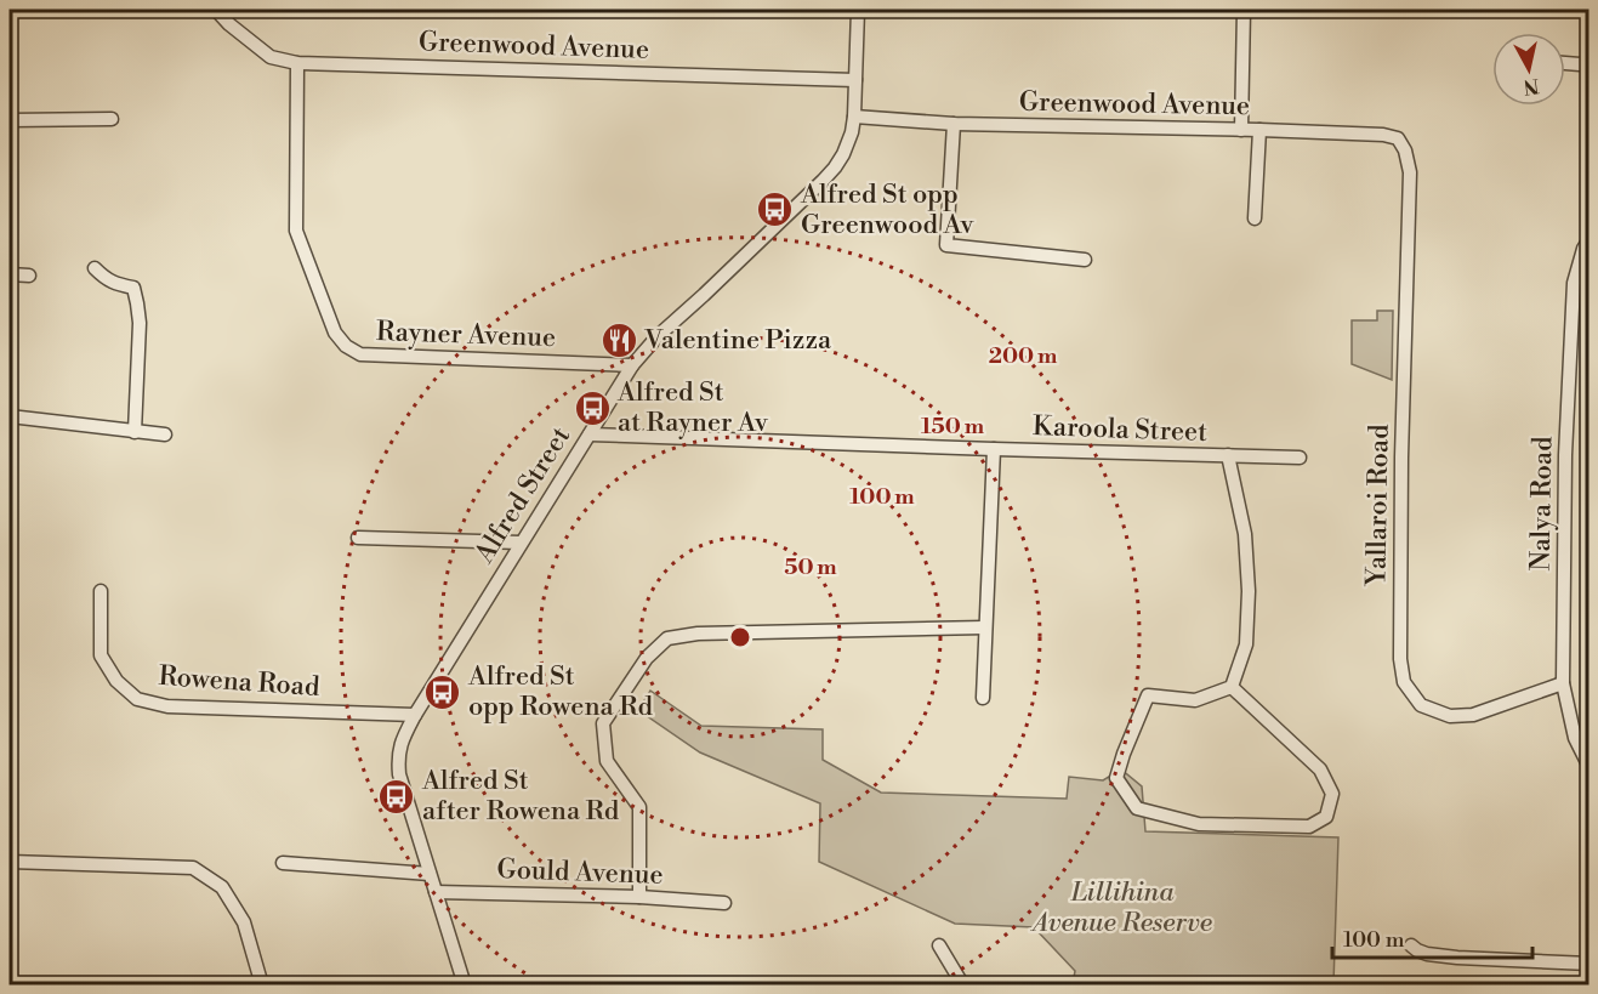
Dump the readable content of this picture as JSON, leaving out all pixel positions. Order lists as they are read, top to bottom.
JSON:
{
  "streets": {
    "street": [
      "Greenwood Avenue",
      "Rayner Avenue",
      "Karoola Street",
      "Alfred Street",
      "Nalya Road",
      "Yallaroi Road",
      "Rowena Road",
      "Gould Avenue"
    ]
  },
  "crossings": [
    ["Greenwood Avenue", "Rayner Avenue"],
    ["Greenwood Avenue", "Alfred Street"],
    ["Greenwood Avenue", "Yallaroi Road"],
    ["Rayner Avenue", "Alfred Street"],
    ["Karoola Street", "Alfred Street"],
    ["Alfred Street", "Rowena Road"],
    ["Alfred Street", "Gould Avenue"],
    ["Nalya Road", "Yallaroi Road"]
  ],
  "parks": ["Lillihina Avenue Reserve"],
  "places": {
    "bus stop": [
      "Alfred St opp Greenwood Av",
      "Alfred St at Rayner Av",
      "Alfred St opp Rowena Rd",
      "Alfred St after Rowena Rd"
    ],
    "restaurant": ["Valentine Pizza"]
  },
  "scale_bar": "100 m",
  "north": "bottom",
  "rings": [
    "200 m",
    "150 m",
    "100 m",
    "50 m"
  ]
}
